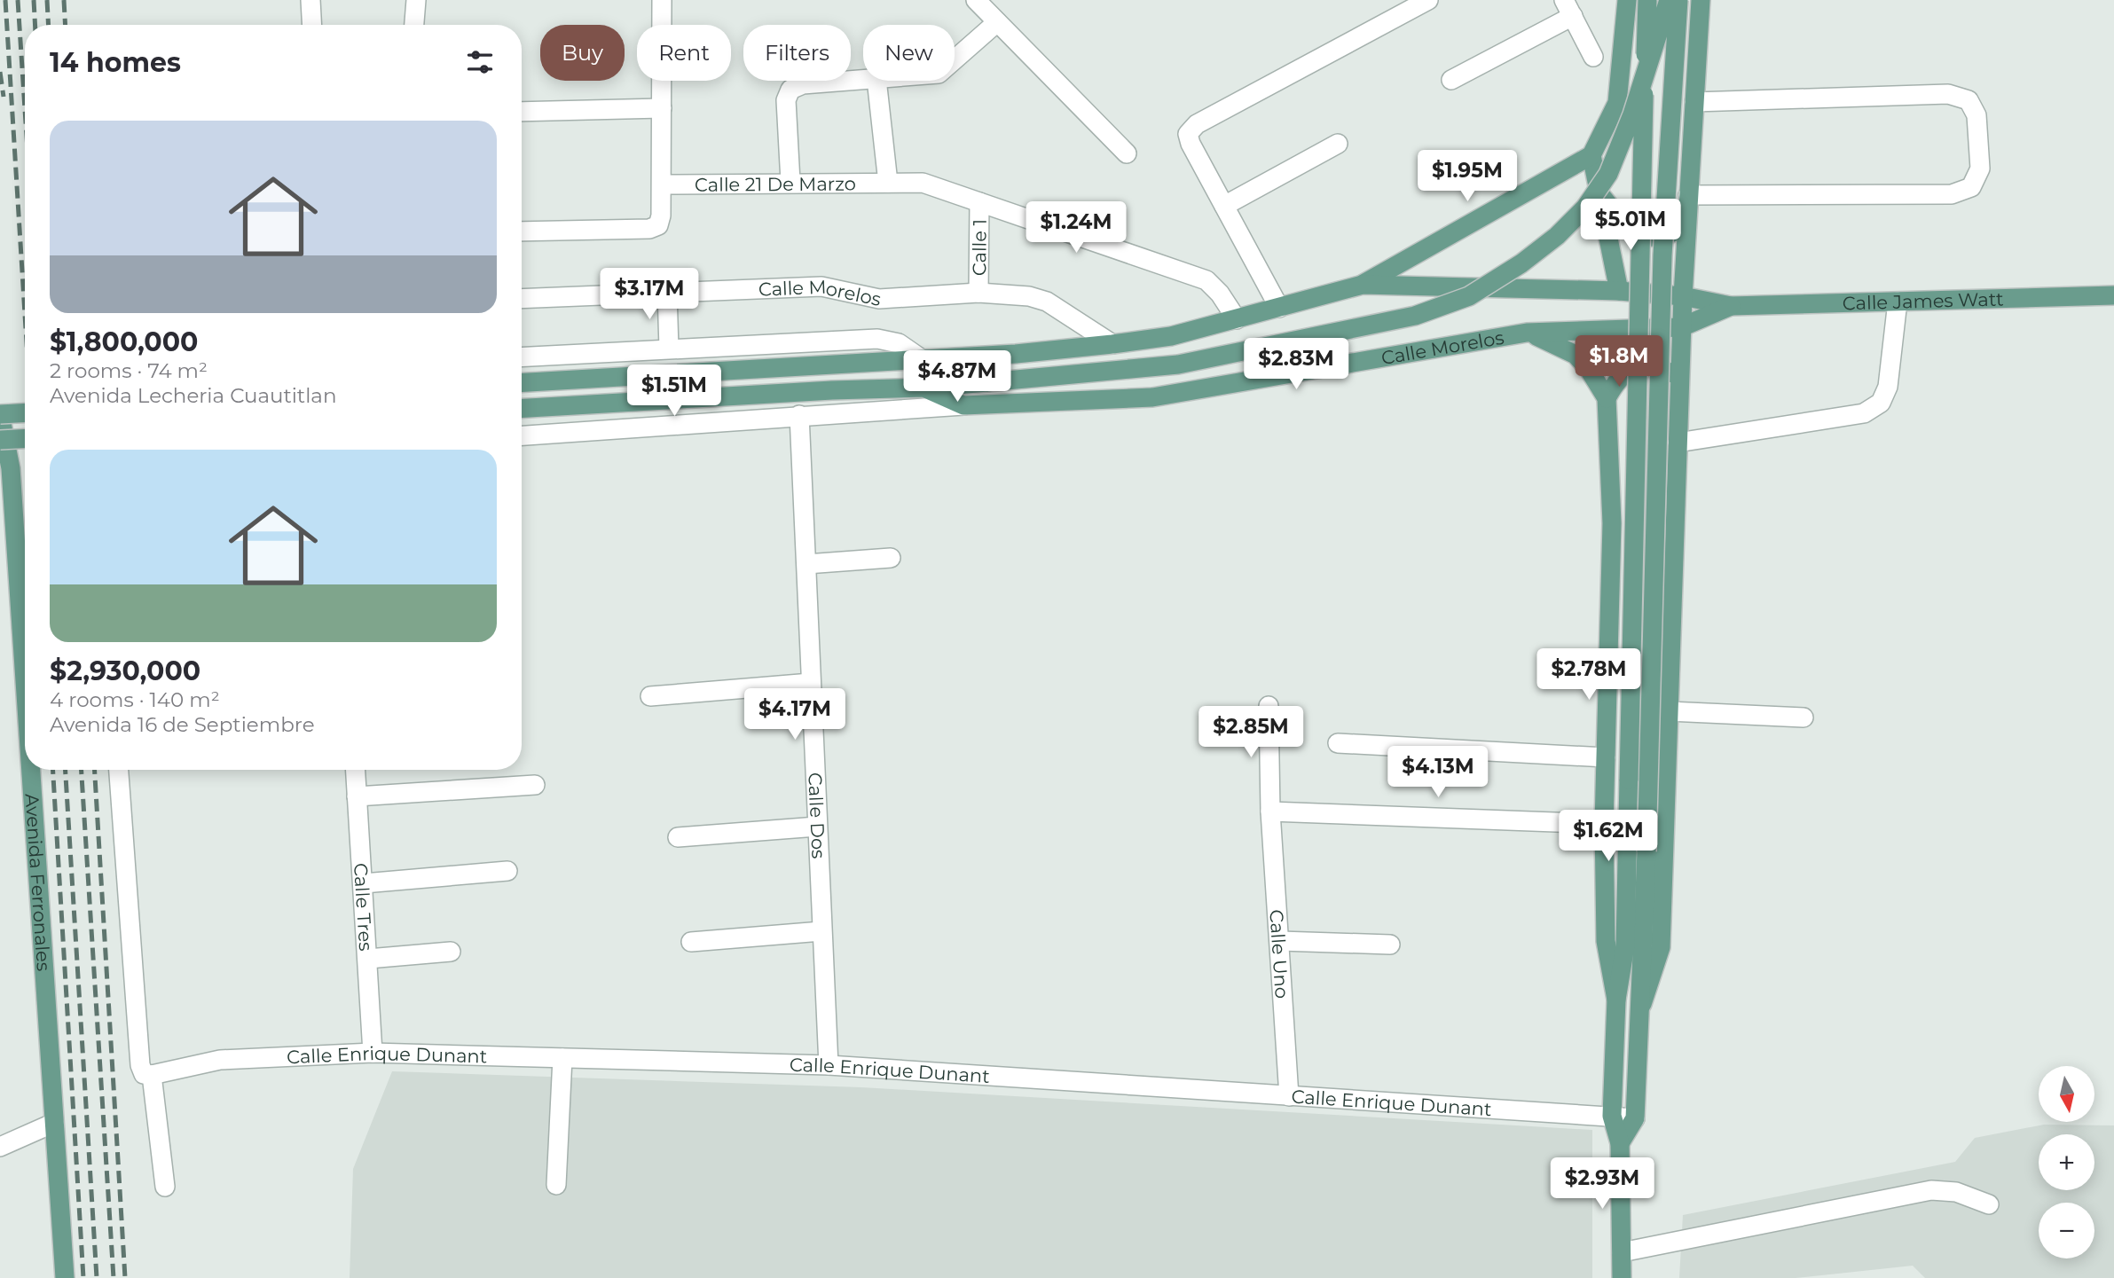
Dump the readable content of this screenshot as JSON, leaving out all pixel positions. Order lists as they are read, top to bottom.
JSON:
{
  "streets": {
    "main road": ["Calle Morelos", "Calle James Watt", "Avenida Ferronales"],
    "street": [
      "Calle 21 De Marzo",
      "Calle 1",
      "Calle Dos",
      "Calle Tres",
      "Calle Uno",
      "Calle Enrique Dunant"
    ]
  },
  "crossings": [
    ["Calle 21 De Marzo", "Calle 1"],
    ["Calle 1", "Calle Morelos"],
    ["Calle Morelos", "Calle James Watt"],
    ["Calle Dos", "Calle Enrique Dunant"],
    ["Calle Tres", "Calle Enrique Dunant"],
    ["Calle Uno", "Calle Enrique Dunant"]
  ],
  "north": "bottom",
  "page": {
    "chip": [
      "Buy",
      "Rent",
      "Filters",
      "New"
    ],
    "heading": "14 homes",
    "list": [
      {
        "name": "$1,800,000",
        "note": "2 rooms · 74 m² · Avenida Lecheria Cuautitlan"
      },
      {
        "name": "$2,930,000",
        "note": "4 rooms · 140 m² · Avenida 16 de Septiembre"
      }
    ],
    "price": [
      "$1.95M",
      "$5.01M",
      "$1.24M",
      "$3.17M",
      "$1.8M",
      "$2.83M",
      "$4.87M",
      "$1.51M",
      "$2.78M",
      "$4.17M",
      "$2.85M",
      "$4.13M",
      "$1.62M",
      "$2.93M"
    ],
    "map_buttons": ["+", "−"]
  }
}
